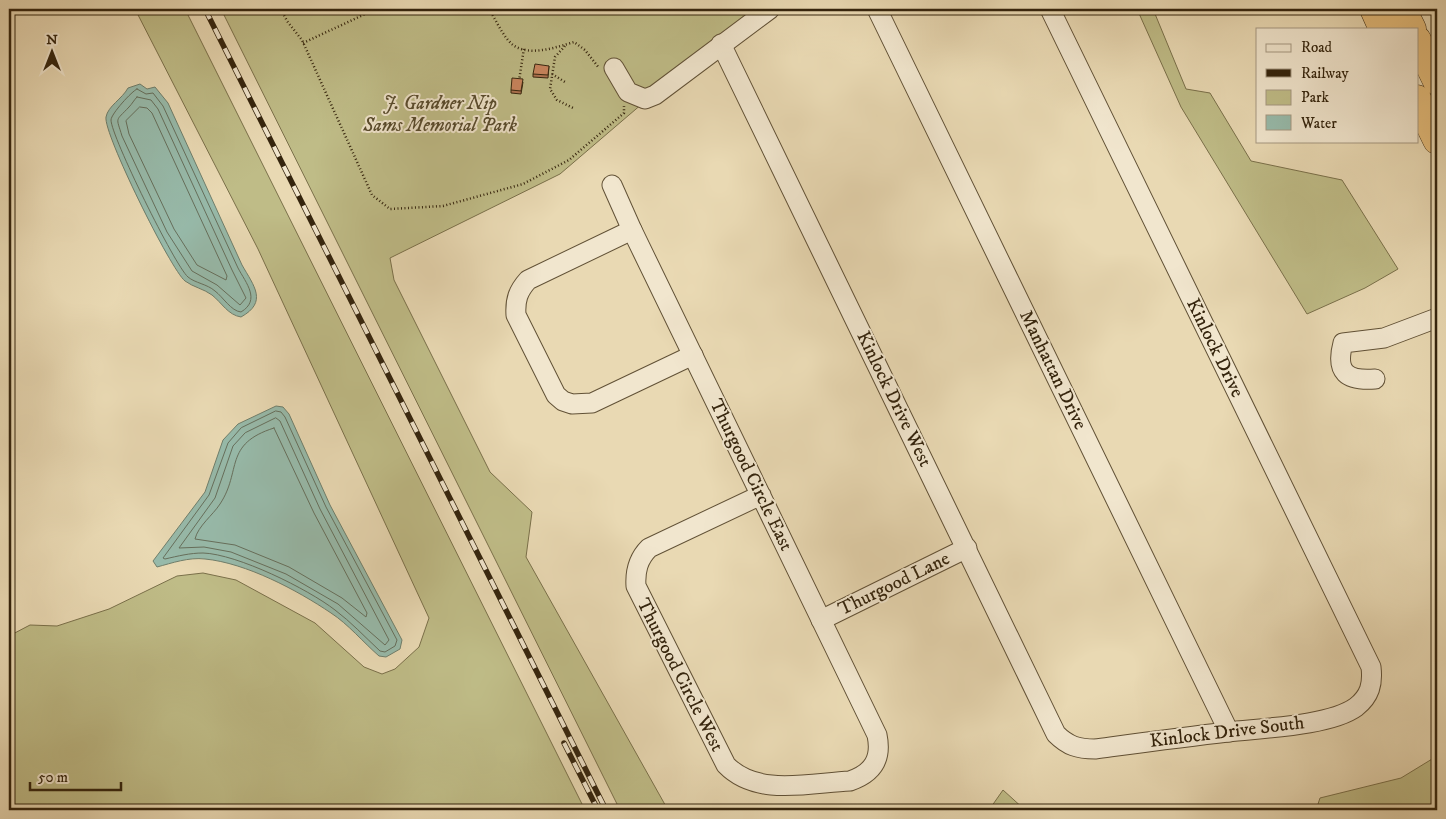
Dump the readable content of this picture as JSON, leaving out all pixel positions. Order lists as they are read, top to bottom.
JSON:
{
  "streets": {
    "street": [
      "Kinlock Drive",
      "Manhattan Drive",
      "Kinlock Drive West",
      "Thurgood Circle East",
      "Thurgood Lane",
      "Thurgood Circle West",
      "Kinlock Drive South"
    ]
  },
  "crossings": [
    ["Kinlock Drive", "Kinlock Drive South"],
    ["Manhattan Drive", "Kinlock Drive South"],
    ["Kinlock Drive West", "Thurgood Lane"],
    ["Kinlock Drive West", "Kinlock Drive South"],
    ["Thurgood Circle East", "Thurgood Lane"],
    ["Thurgood Circle East", "Thurgood Circle West"]
  ],
  "parks": ["J. Gardner Nip Sams Memorial Park"],
  "legend": [
    "Road",
    "Railway",
    "Park",
    "Water"
  ],
  "scale_bar": "50 m",
  "north": "top"
}
